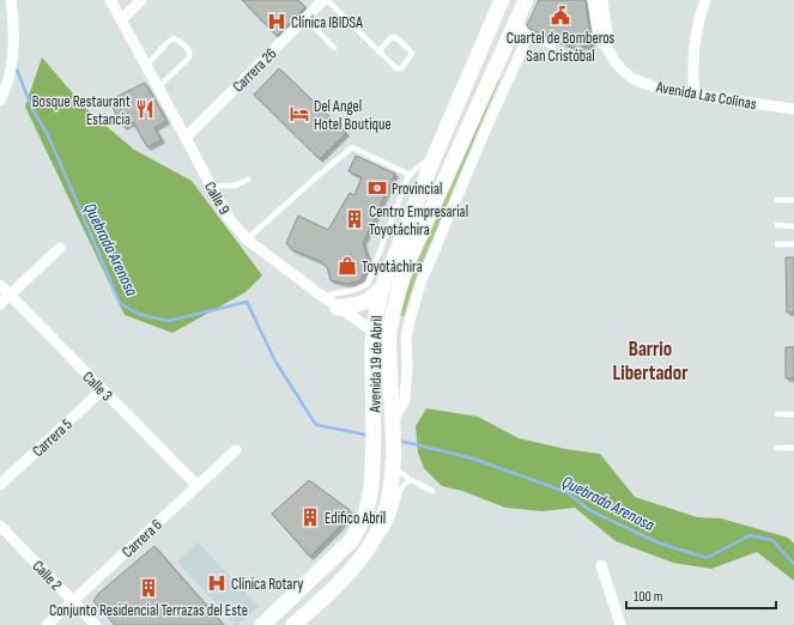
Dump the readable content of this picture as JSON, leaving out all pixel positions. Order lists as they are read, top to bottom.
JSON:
{
  "streets": {
    "main road": ["Avenida 19 de Abril"],
    "street": [
      "Carrera 26",
      "Avenida Las Colinas",
      "Calle 9",
      "Calle 3",
      "Carrera 5",
      "Carrera 6",
      "Calle 2"
    ]
  },
  "crossings": [
    ["Carrera 26", "Calle 9"],
    ["Calle 9", "Avenida 19 de Abril"],
    ["Calle 3", "Carrera 5"],
    ["Calle 3", "Carrera 6"],
    ["Carrera 6", "Calle 2"]
  ],
  "districts": ["Barrio Libertador"],
  "water": ["Quebrada Arenosa"],
  "places": {
    "public building": ["Cuartel de Bomberos San Cristóbal"],
    "hospital": ["Clínica IBIDSA", "Clínica Rotary"],
    "restaurant": ["Bosque Restaurant Estancia"],
    "hotel": ["Del Angel Hotel Boutique"],
    "bank": ["Provincial"],
    "building": ["Centro Empresarial Toyotáchira", "Edifico Abril", "Conjunto Residencial Terrazas del Este"],
    "shop": ["Toyotáchira"]
  },
  "scale_bar": "100 m"
}
